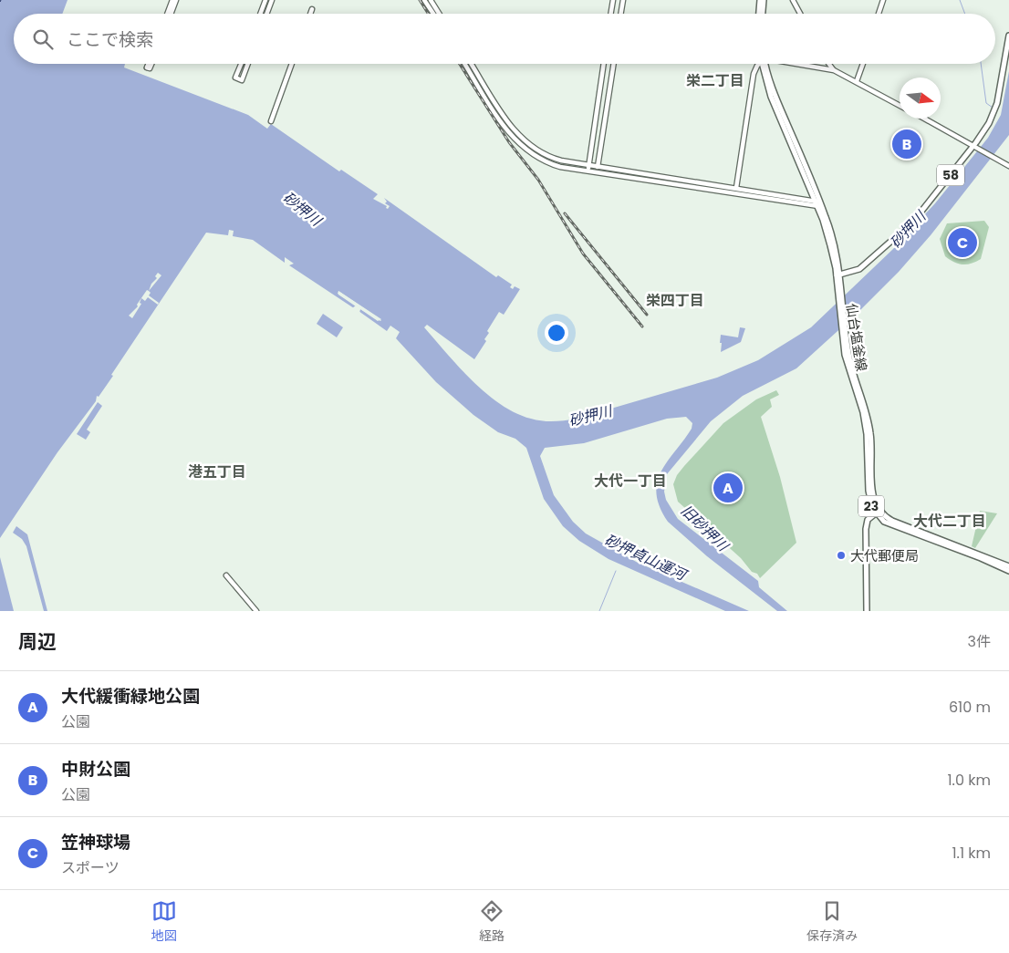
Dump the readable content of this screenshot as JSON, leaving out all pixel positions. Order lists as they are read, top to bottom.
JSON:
{
  "streets": {
    "main road": ["58", "仙台塩釜線", "23"]
  },
  "crossings": [
    ["58", "仙台塩釜線"],
    ["仙台塩釜線", "23"]
  ],
  "districts": [
    "栄二丁目",
    "栄四丁目",
    "港五丁目",
    "大代一丁目",
    "大代二丁目"
  ],
  "water": ["砂押川", "旧砂押川", "砂押貞山運河"],
  "places": ["大代郵便局"],
  "north": "right",
  "page": {
    "search": "ここで検索",
    "pins": ["B", "C", "A"],
    "heading": ["周辺", "3件"],
    "list": [
      {
        "mark": "A",
        "name": "大代緩衝緑地公園",
        "note": "公園",
        "value": "610 m"
      },
      {
        "mark": "B",
        "name": "中財公園",
        "note": "公園",
        "value": "1.0 km"
      },
      {
        "mark": "C",
        "name": "笠神球場",
        "note": "スポーツ",
        "value": "1.1 km"
      }
    ],
    "nav": ["地図", "経路", "保存済み"]
  }
}
